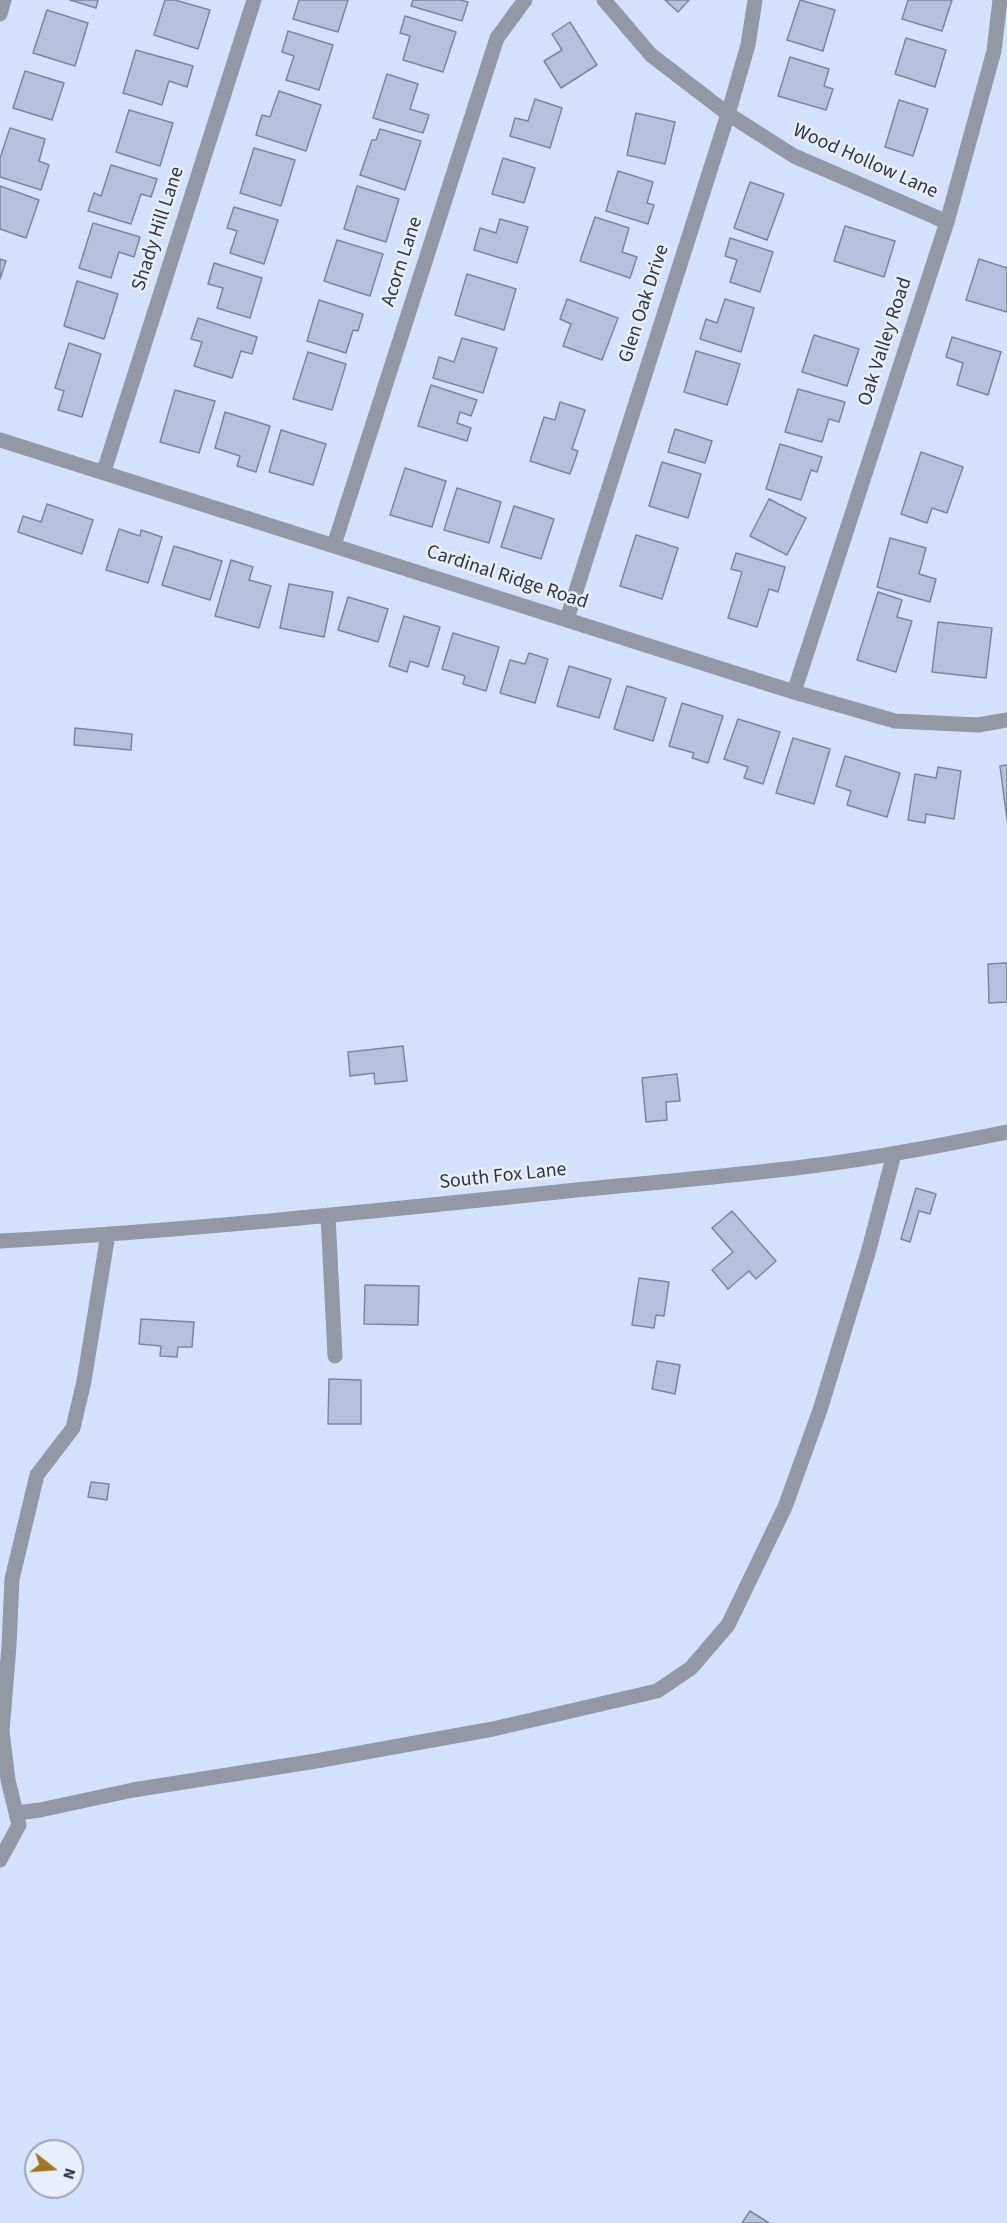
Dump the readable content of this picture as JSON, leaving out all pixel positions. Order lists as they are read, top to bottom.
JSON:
{
  "streets": {
    "street": [
      "Wood Hollow Lane",
      "Shady Hill Lane",
      "Acorn Lane",
      "Glen Oak Drive",
      "Oak Valley Road",
      "Cardinal Ridge Road",
      "South Fox Lane"
    ]
  },
  "crossings": [
    ["Wood Hollow Lane", "Glen Oak Drive"],
    ["Wood Hollow Lane", "Oak Valley Road"],
    ["Shady Hill Lane", "Cardinal Ridge Road"],
    ["Acorn Lane", "Cardinal Ridge Road"],
    ["Glen Oak Drive", "Cardinal Ridge Road"],
    ["Oak Valley Road", "Cardinal Ridge Road"]
  ],
  "north": "right"
}
